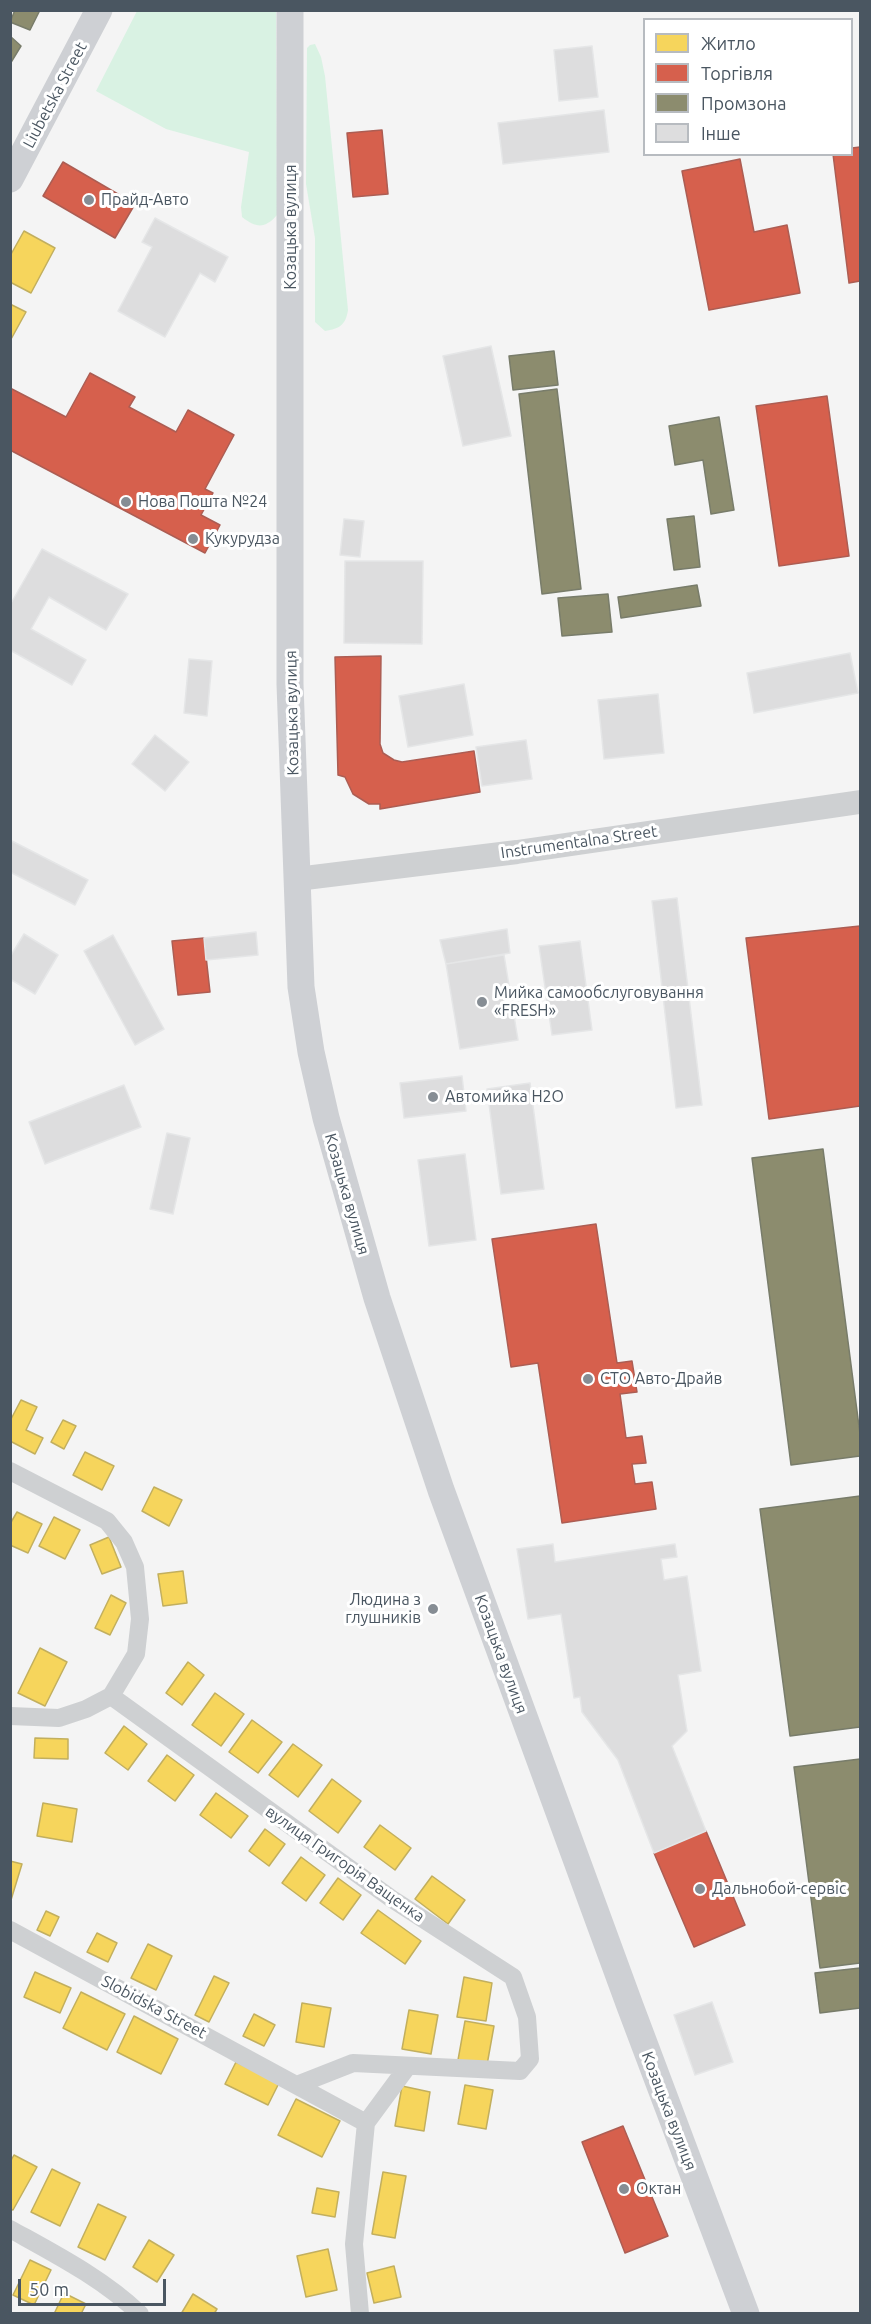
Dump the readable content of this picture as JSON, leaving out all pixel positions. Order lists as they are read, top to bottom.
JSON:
{
  "streets": {
    "main road": ["Liubetska Street", "Козацька вулиця"],
    "street": ["Instrumentalna Street", "вулиця Григорія Ващенка", "Slobidska Street"]
  },
  "crossings": [
    ["Козацька вулиця", "Instrumentalna Street"]
  ],
  "places": [
    "Прайд-Авто",
    "Нова Пошта №24",
    "Кукурудза",
    "Мийка самообслуговування «FRESH»",
    "Автомийка H2O",
    "СТО Авто-Драйв",
    "Людина з глушників",
    "Дальнобой-сервіс",
    "Октан"
  ],
  "legend": [
    "Житло",
    "Торгівля",
    "Промзона",
    "Інше"
  ],
  "scale_bar": "50 m"
}
